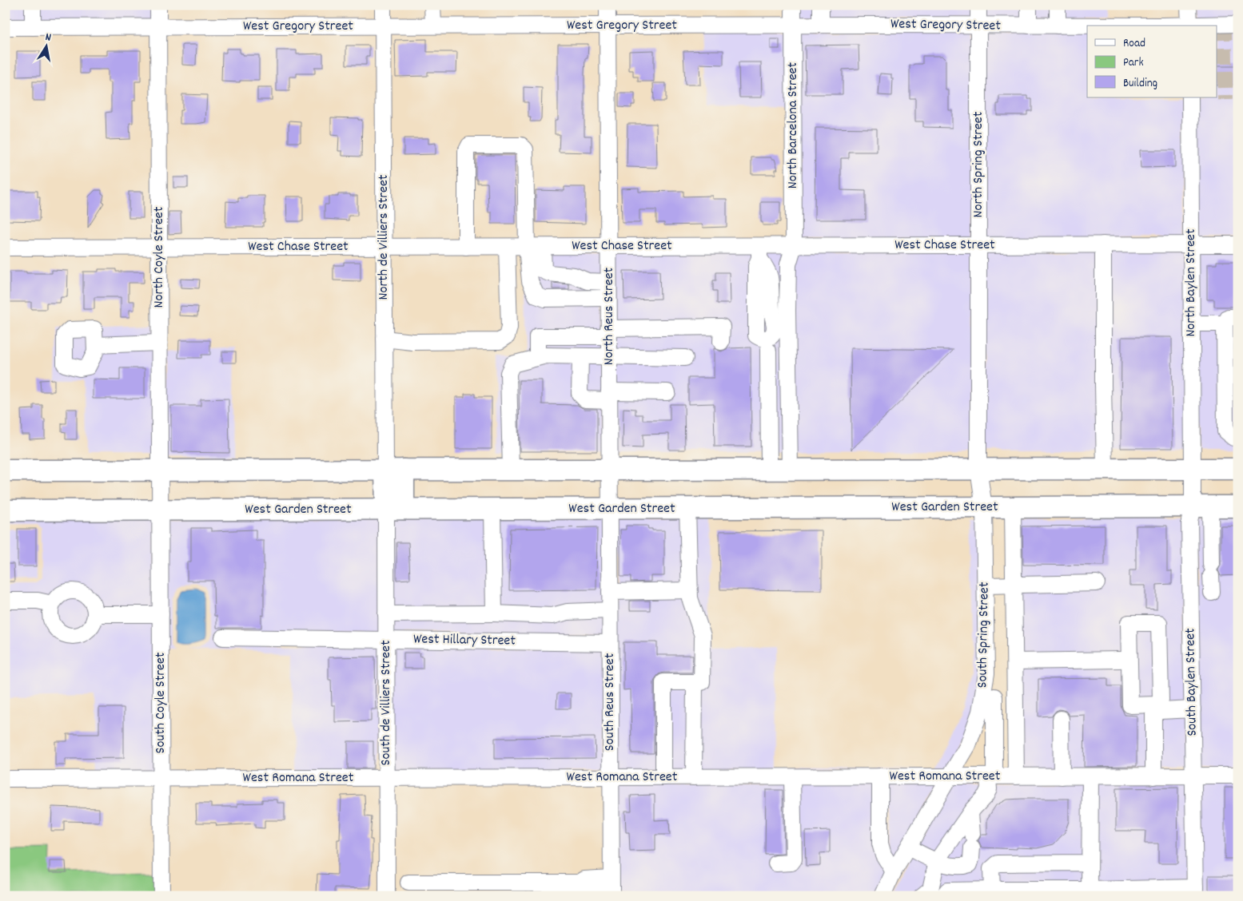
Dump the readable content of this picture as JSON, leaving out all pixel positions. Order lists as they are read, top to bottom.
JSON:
{
  "streets": {
    "main road": ["West Garden Street"],
    "street": [
      "West Gregory Street",
      "North Barcelona Street",
      "North Spring Street",
      "North de Villiers Street",
      "West Chase Street",
      "North Coyle Street",
      "North Baylen Street",
      "North Reus Street",
      "South Spring Street",
      "West Hillary Street",
      "South Baylen Street",
      "South Reus Street",
      "South Coyle Street",
      "South de Villiers Street",
      "West Romana Street"
    ]
  },
  "crossings": [
    ["West Gregory Street", "North Barcelona Street"],
    ["West Gregory Street", "North Spring Street"],
    ["West Gregory Street", "North de Villiers Street"],
    ["West Gregory Street", "North Coyle Street"],
    ["West Gregory Street", "North Reus Street"],
    ["North Barcelona Street", "West Chase Street"],
    ["North Spring Street", "West Chase Street"],
    ["North Spring Street", "South Spring Street"],
    ["North de Villiers Street", "West Chase Street"],
    ["West Chase Street", "North Coyle Street"],
    ["West Chase Street", "North Baylen Street"],
    ["West Chase Street", "North Reus Street"],
    ["North Coyle Street", "West Garden Street"],
    ["North Coyle Street", "South Coyle Street"],
    ["North Baylen Street", "South Baylen Street"],
    ["North Reus Street", "West Garden Street"],
    ["North Reus Street", "South Reus Street"],
    ["West Garden Street", "South Spring Street"],
    ["West Garden Street", "South Baylen Street"],
    ["West Garden Street", "South Reus Street"],
    ["West Garden Street", "South Coyle Street"],
    ["West Garden Street", "South de Villiers Street"],
    ["South Spring Street", "West Romana Street"],
    ["West Hillary Street", "South Reus Street"],
    ["West Hillary Street", "South de Villiers Street"],
    ["South Baylen Street", "West Romana Street"],
    ["South Reus Street", "West Romana Street"],
    ["South Coyle Street", "West Romana Street"],
    ["South de Villiers Street", "West Romana Street"]
  ],
  "legend": ["Road", "Park", "Building"],
  "north": "top"
}
